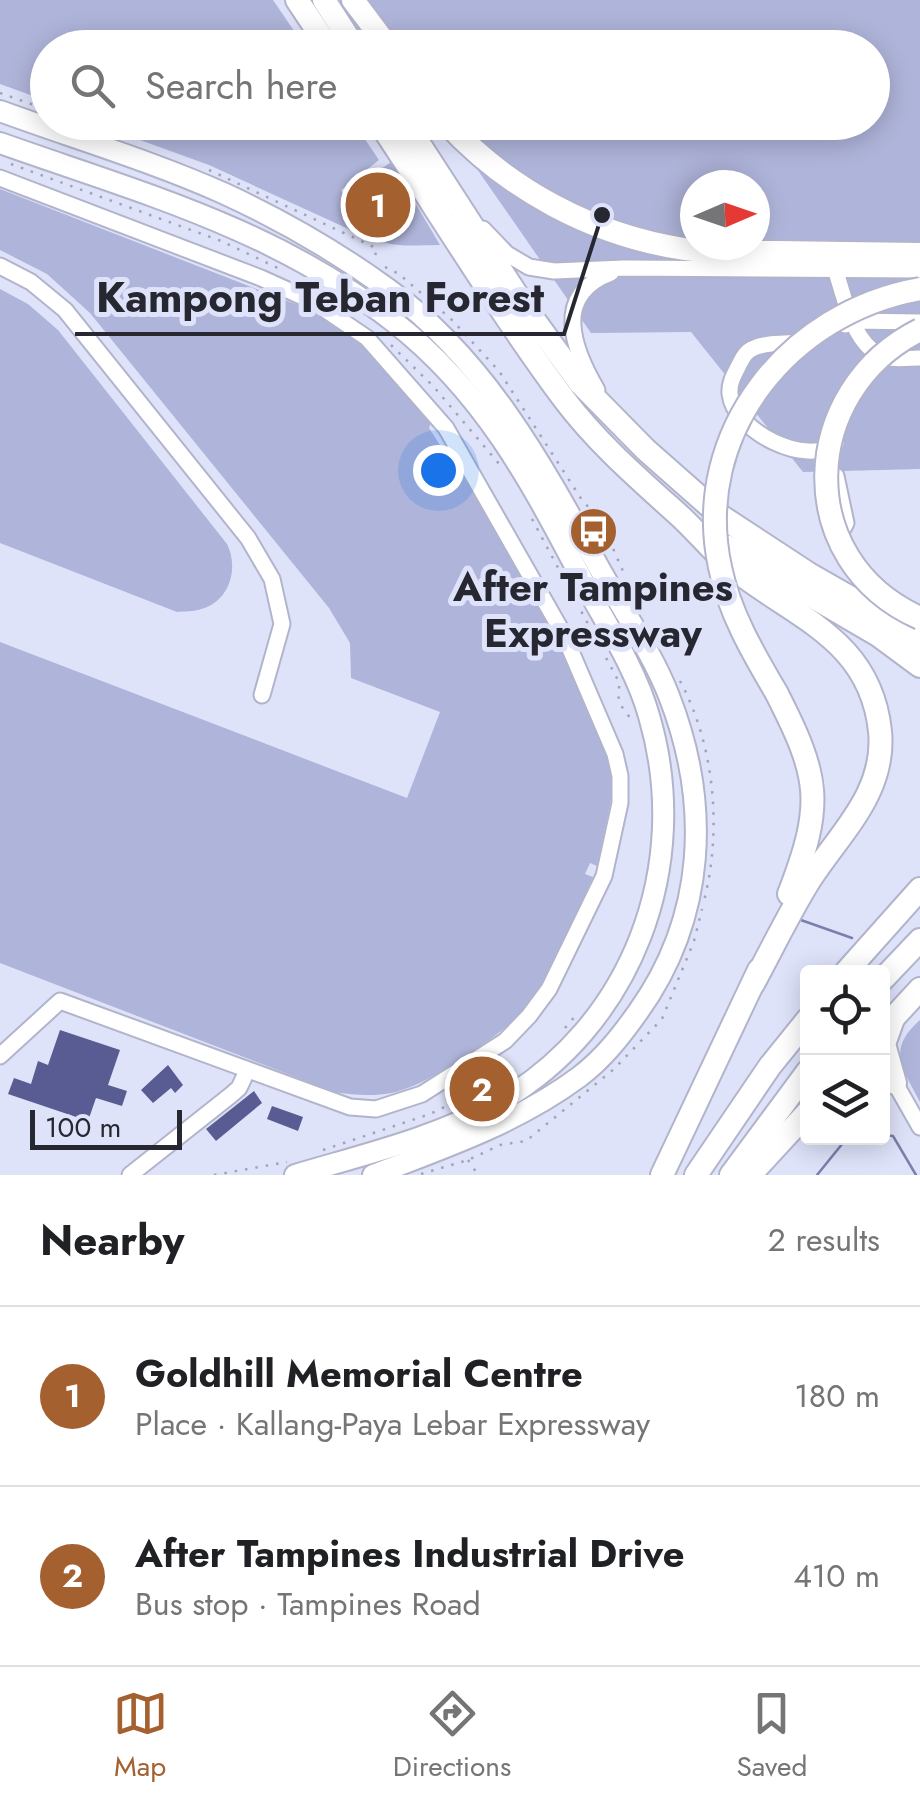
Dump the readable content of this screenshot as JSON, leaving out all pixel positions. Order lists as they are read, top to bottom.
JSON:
{
  "places": {
    "other": ["Kampong Teban Forest"],
    "bus stop": ["After Tampines Expressway"]
  },
  "scale_bar": "100 m",
  "north": "right",
  "page": {
    "search": "Search here",
    "pins": ["1", "2"],
    "scale": "100 m",
    "heading": ["Nearby", "2 results"],
    "list": [
      {
        "mark": "1",
        "name": "Goldhill Memorial Centre",
        "note": "Place · Kallang-Paya Lebar Expressway",
        "value": "180 m"
      },
      {
        "mark": "2",
        "name": "After Tampines Industrial Drive",
        "note": "Bus stop · Tampines Road",
        "value": "410 m"
      }
    ],
    "nav": ["Map", "Directions", "Saved"]
  }
}
